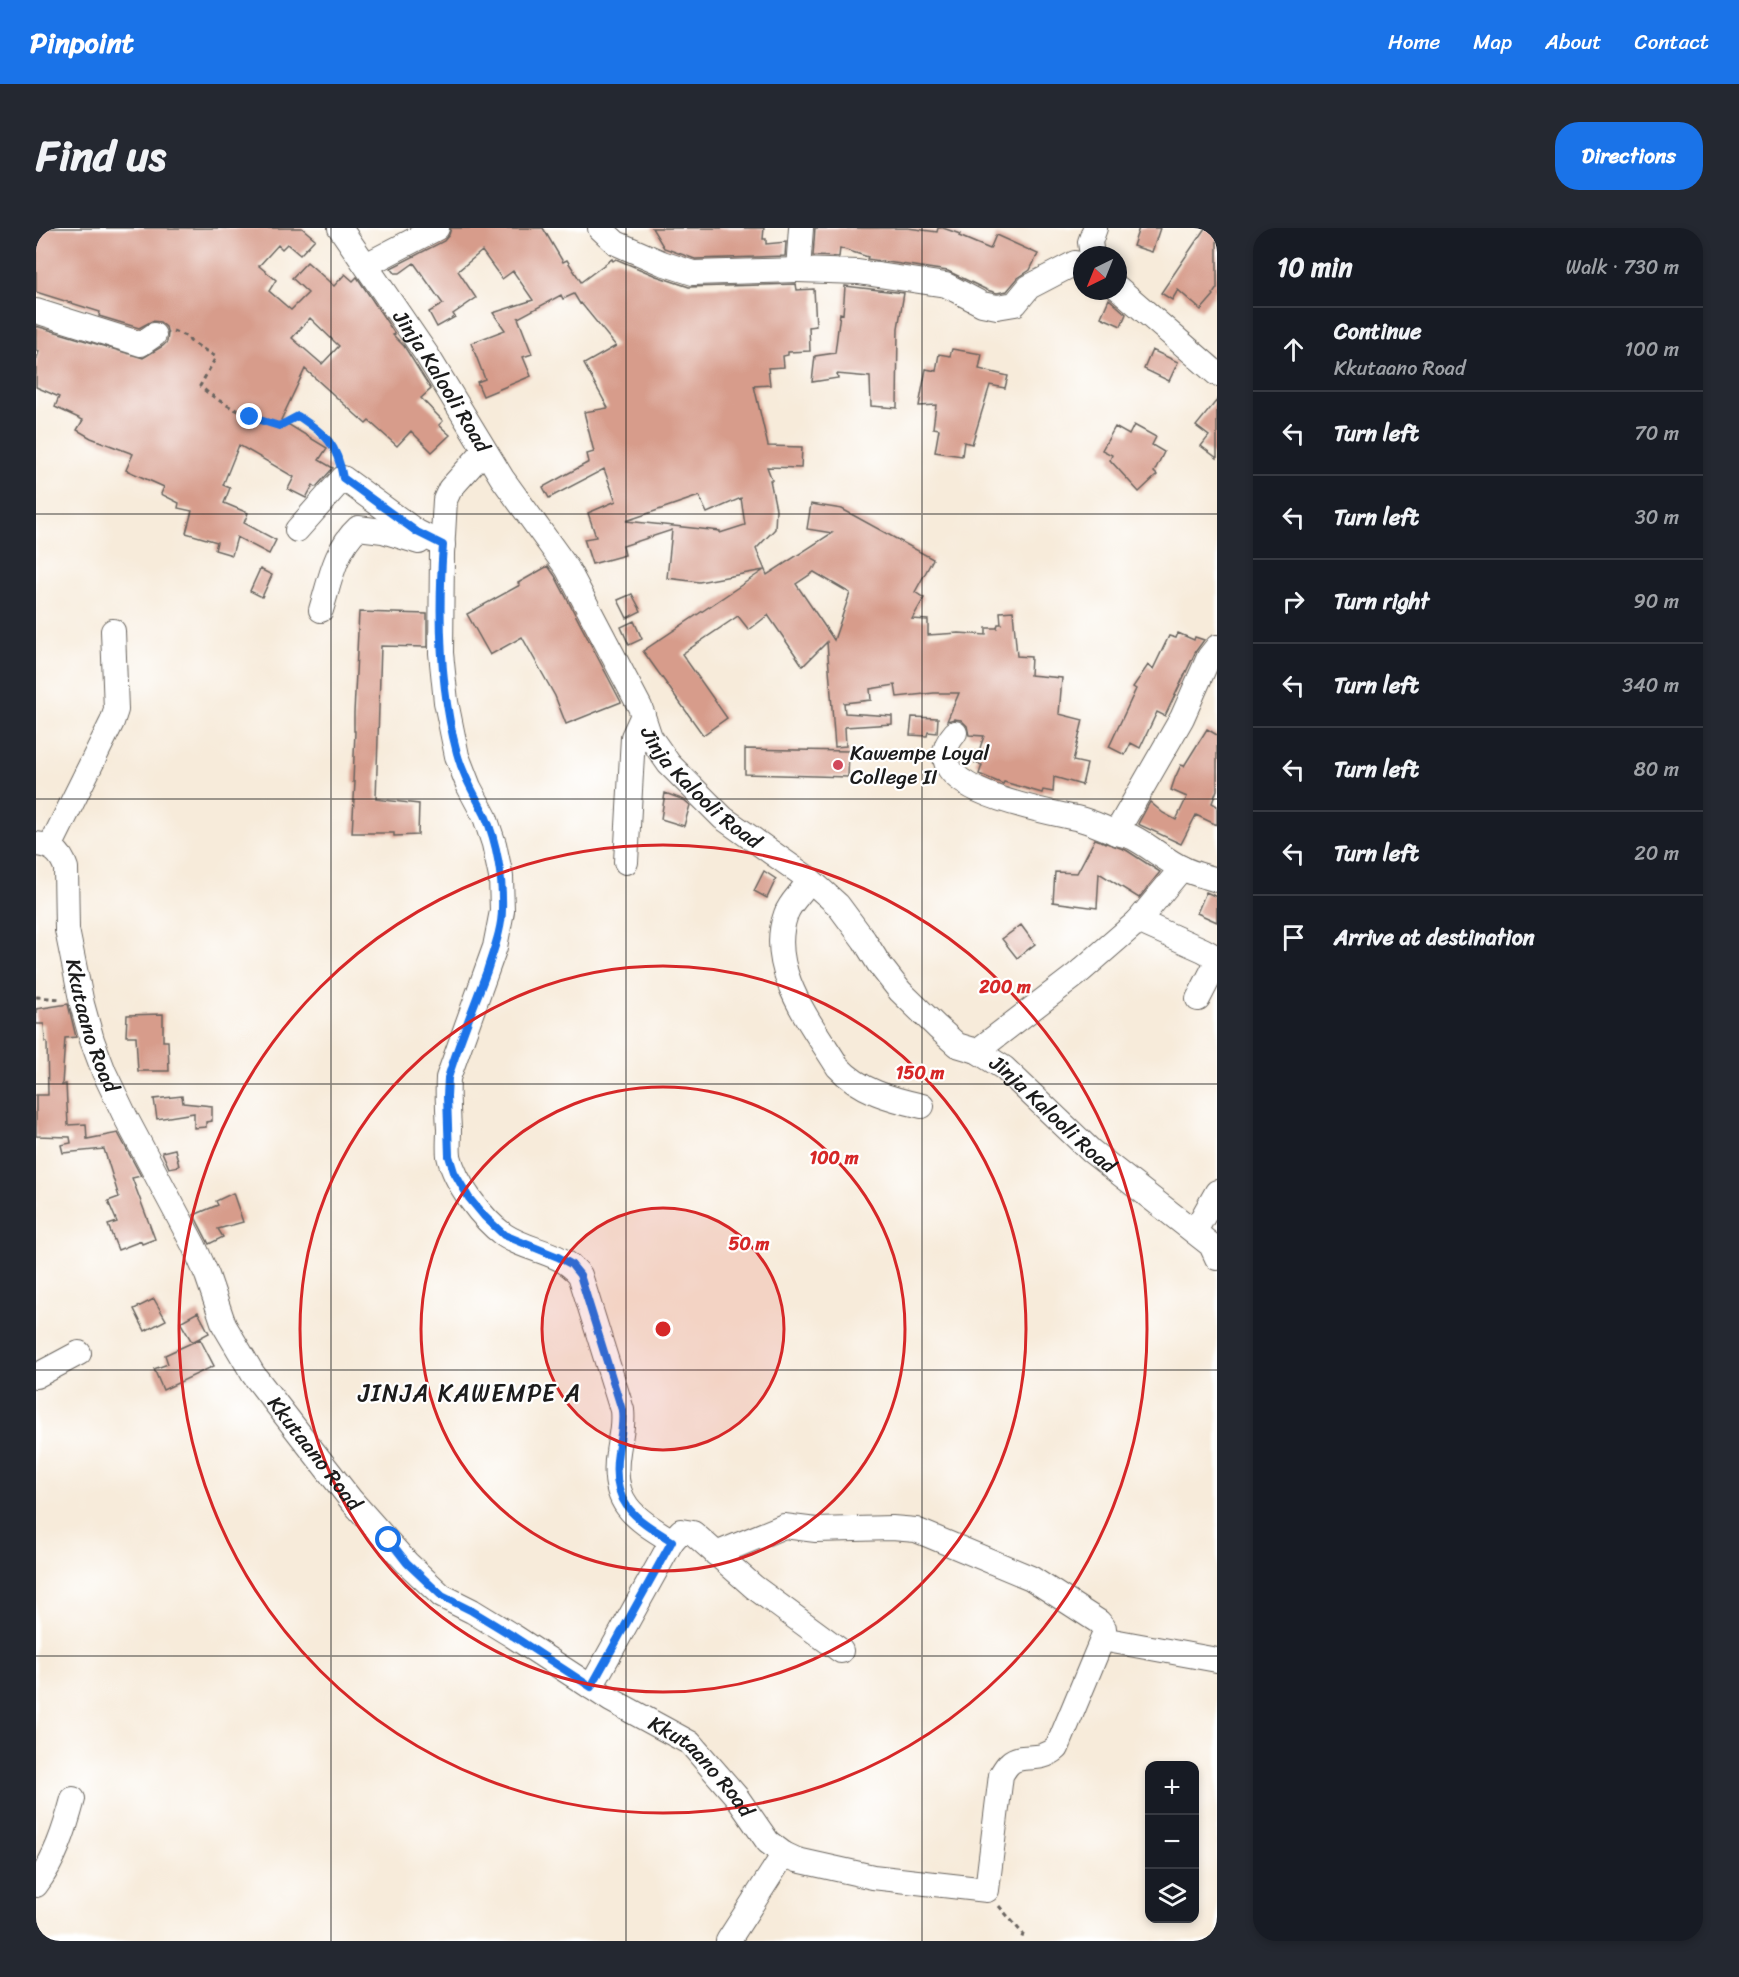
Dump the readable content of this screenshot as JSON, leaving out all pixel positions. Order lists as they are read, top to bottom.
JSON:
{
  "streets": {
    "street": ["Jinja Kalooli Road", "Kkutaano Road"]
  },
  "districts": ["JINJA KAWEMPE A"],
  "places": ["Kawempe Loyal College II"],
  "north": "bottom left",
  "page": {
    "header": "Pinpoint",
    "nav": [
      "Home",
      "Map",
      "About",
      "Contact"
    ],
    "title": "Find us",
    "buttons": "Directions",
    "heading": ["10 min", "Walk · 730 m"],
    "list": [
      ["Continue", "Kkutaano Road", "100 m"],
      ["Turn left", "70 m"],
      ["Turn left", "30 m"],
      ["Turn right", "90 m"],
      ["Turn left", "340 m"],
      ["Turn left", "80 m"],
      ["Turn left", "20 m"],
      "Arrive at destination"
    ],
    "map_buttons": ["+", "−"]
  },
  "rings": [
    "200 m",
    "150 m",
    "100 m",
    "50 m"
  ]
}
